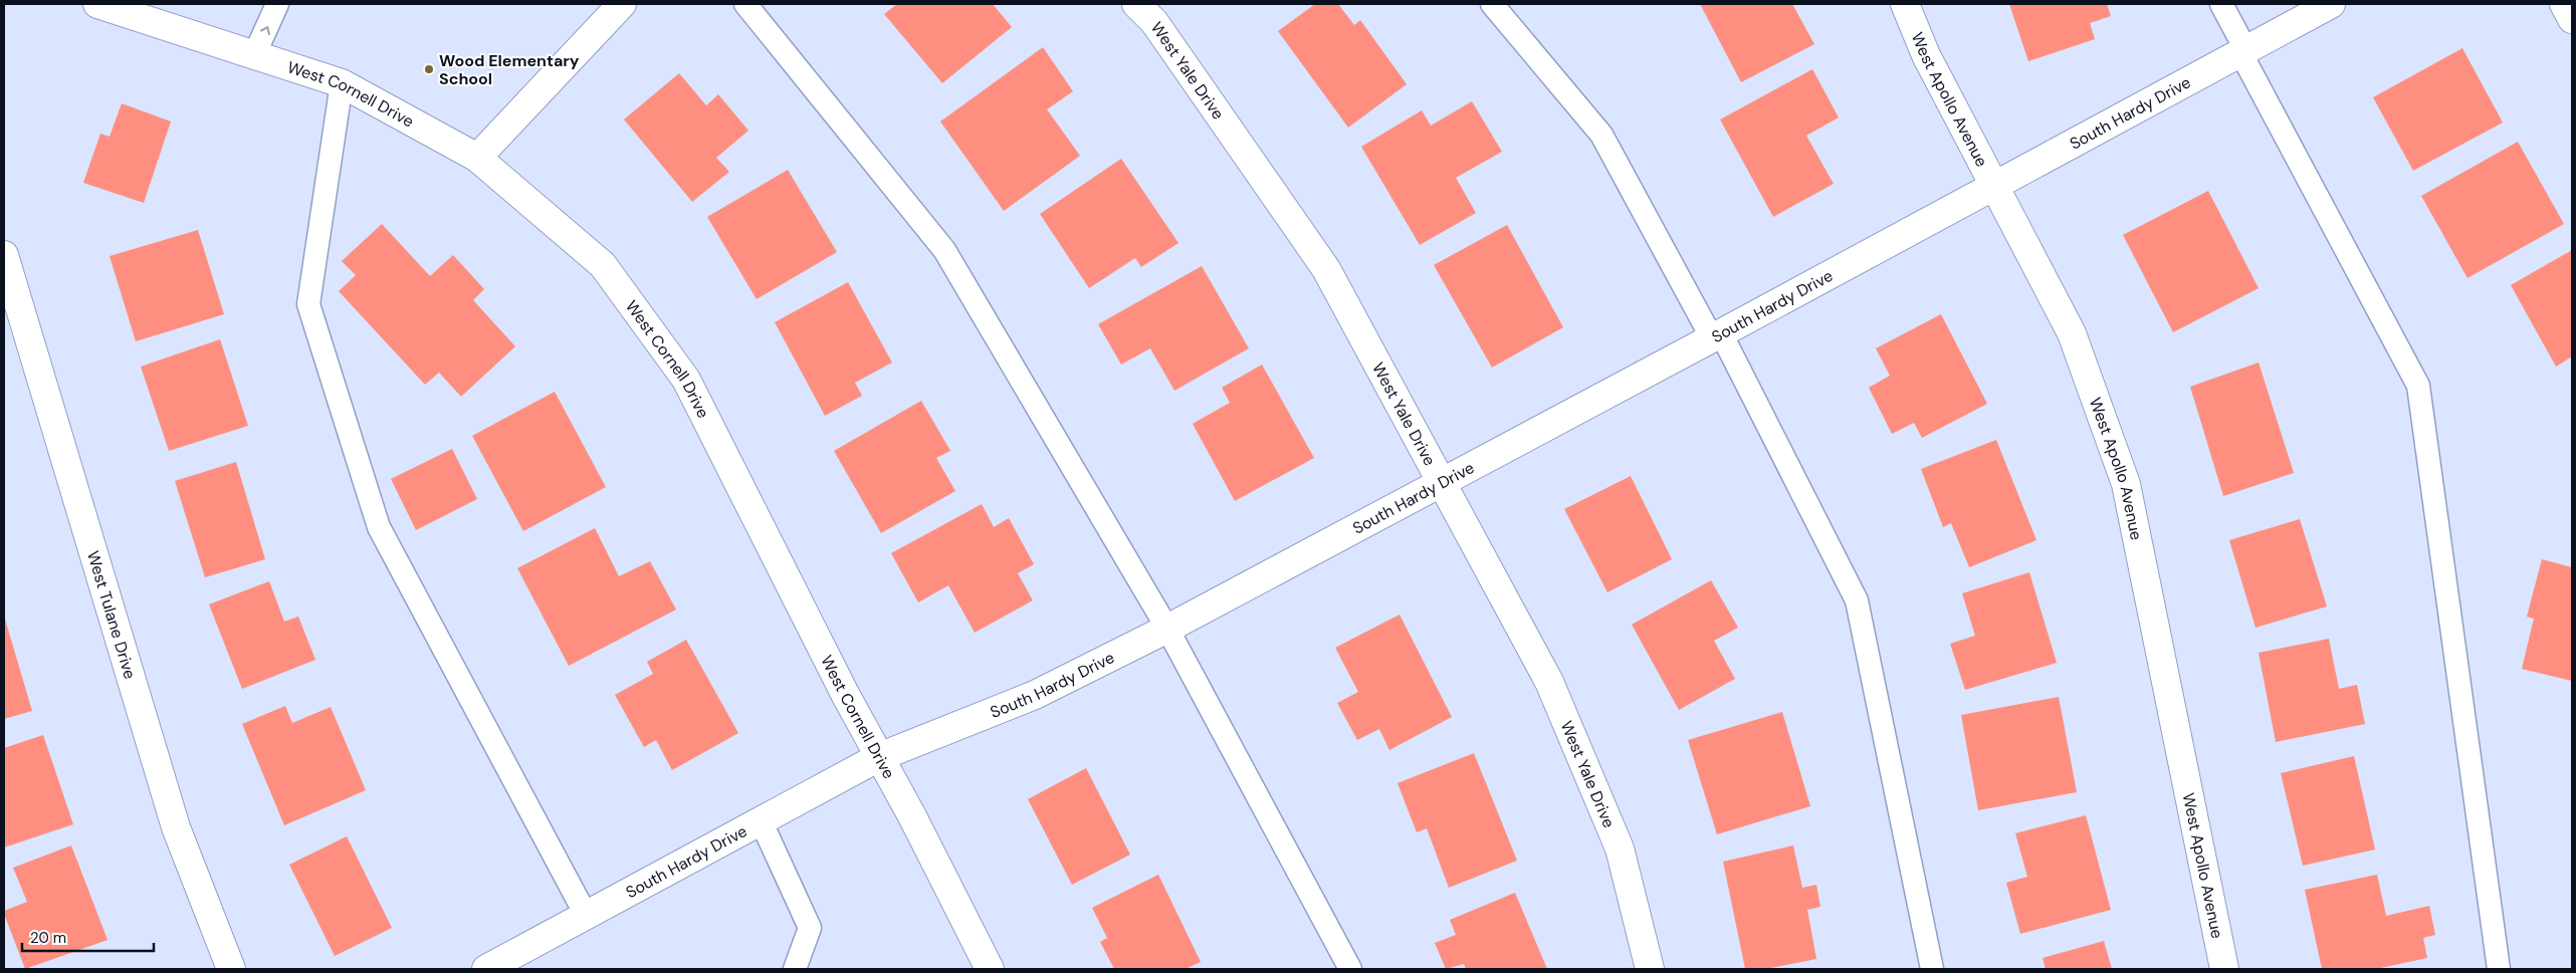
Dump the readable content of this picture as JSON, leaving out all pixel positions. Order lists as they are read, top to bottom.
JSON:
{
  "streets": {
    "street": [
      "West Yale Drive",
      "West Cornell Drive",
      "West Apollo Avenue",
      "South Hardy Drive",
      "West Tulane Drive"
    ]
  },
  "crossings": [
    ["West Yale Drive", "South Hardy Drive"],
    ["West Cornell Drive", "South Hardy Drive"],
    ["West Apollo Avenue", "South Hardy Drive"]
  ],
  "places": ["Wood Elementary School"],
  "scale_bar": "20 m"
}
